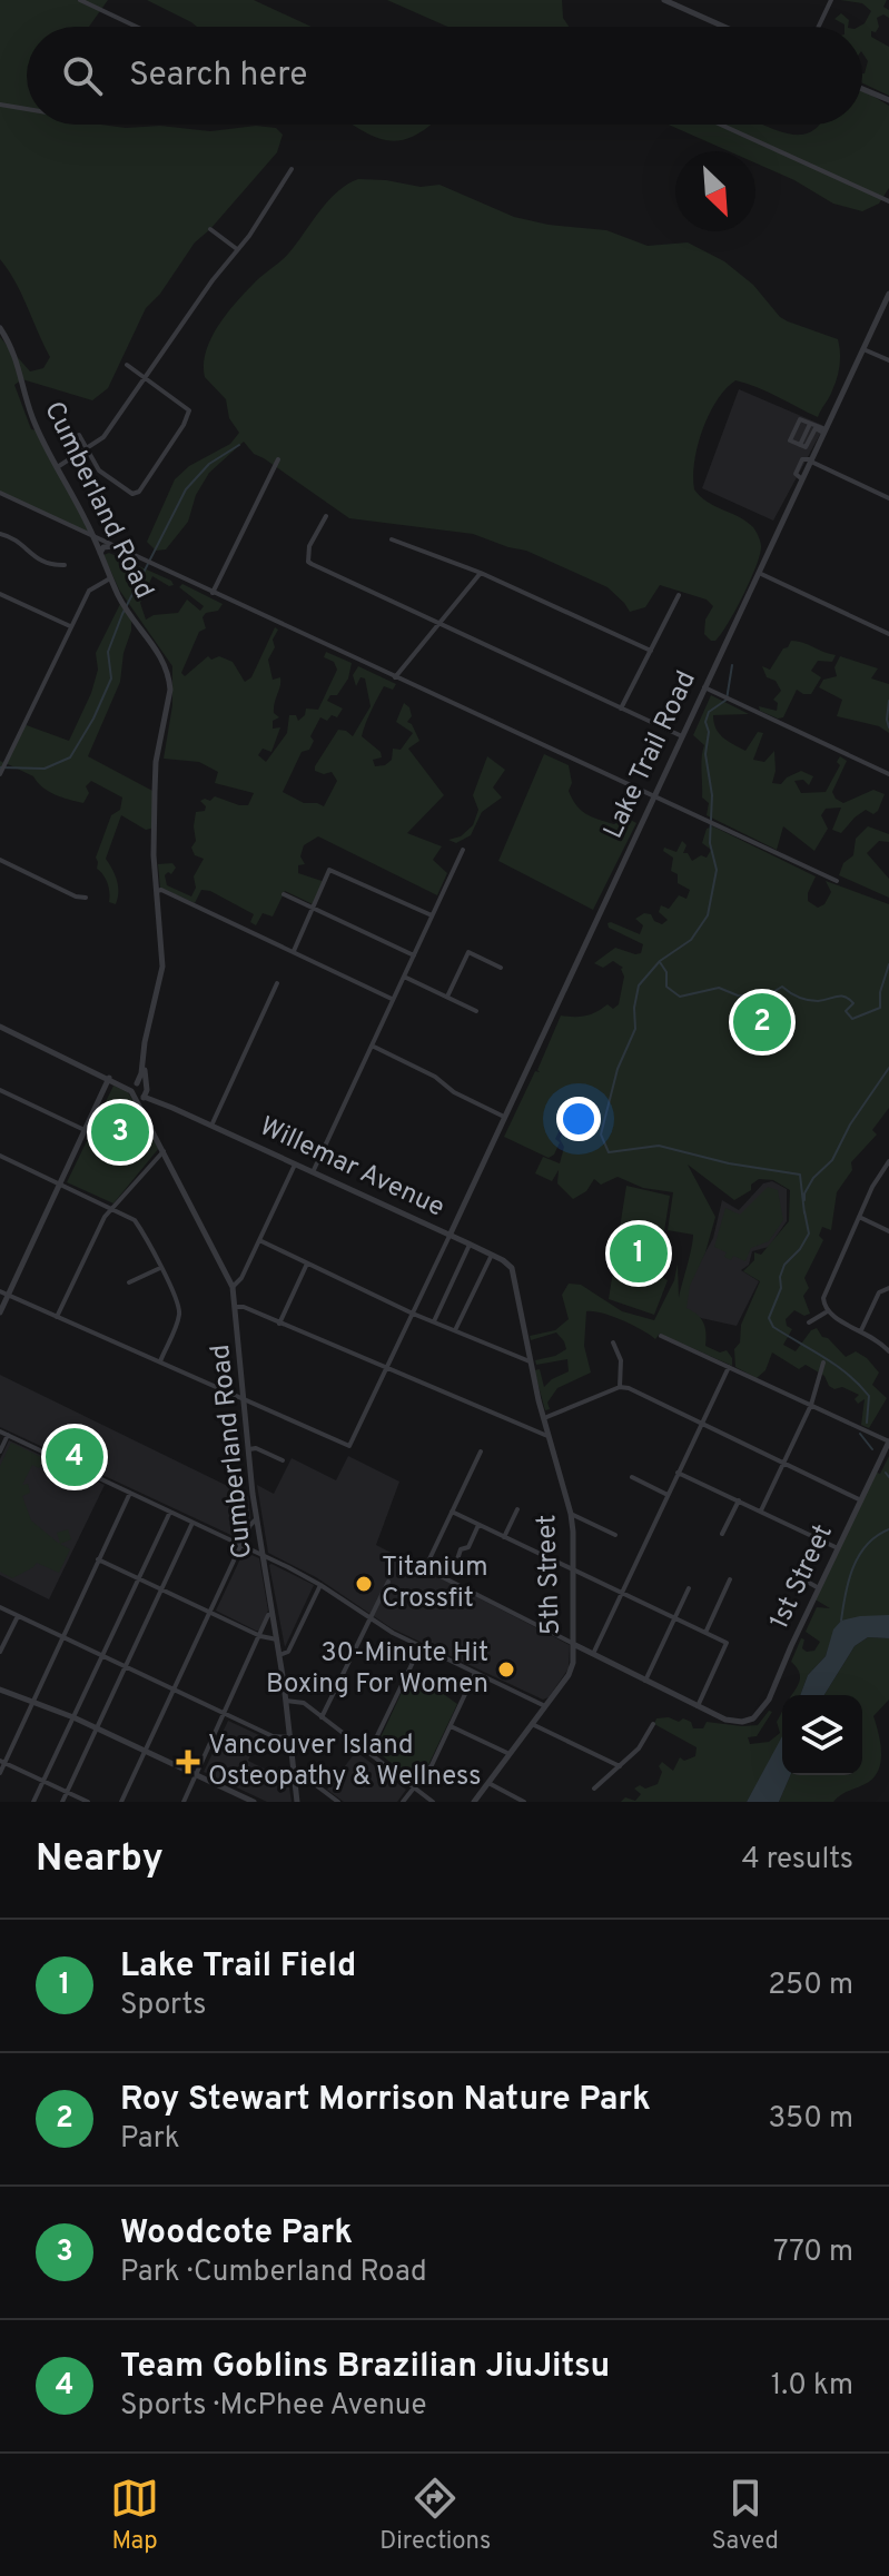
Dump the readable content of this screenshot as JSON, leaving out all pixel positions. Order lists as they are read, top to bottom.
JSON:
{
  "streets": {
    "street": [
      "Cumberland Road",
      "Lake Trail Road",
      "Willemar Avenue",
      "5th Street",
      "1st Street"
    ]
  },
  "crossings": [
    ["Cumberland Road", "Willemar Avenue"],
    ["Lake Trail Road", "Willemar Avenue"],
    ["Willemar Avenue", "5th Street"]
  ],
  "places": {
    "other": ["Titanium Crossfit", "30-Minute Hit Boxing For Women"],
    "health": ["Vancouver Island Osteopathy & Wellness"]
  },
  "north": "bottom right",
  "page": {
    "search": "Search here",
    "pins": [
      "2",
      "3",
      "1",
      "4"
    ],
    "heading": ["Nearby", "4 results"],
    "list": [
      {
        "mark": "1",
        "name": "Lake Trail Field",
        "note": "Sports",
        "value": "250 m"
      },
      {
        "mark": "2",
        "name": "Roy Stewart Morrison Nature Park",
        "note": "Park",
        "value": "350 m"
      },
      {
        "mark": "3",
        "name": "Woodcote Park",
        "note": "Park · Cumberland Road",
        "value": "770 m"
      },
      {
        "mark": "4",
        "name": "Team Goblins Brazilian JiuJitsu",
        "note": "Sports · McPhee Avenue",
        "value": "1.0 km"
      }
    ],
    "nav": ["Map", "Directions", "Saved"]
  }
}
